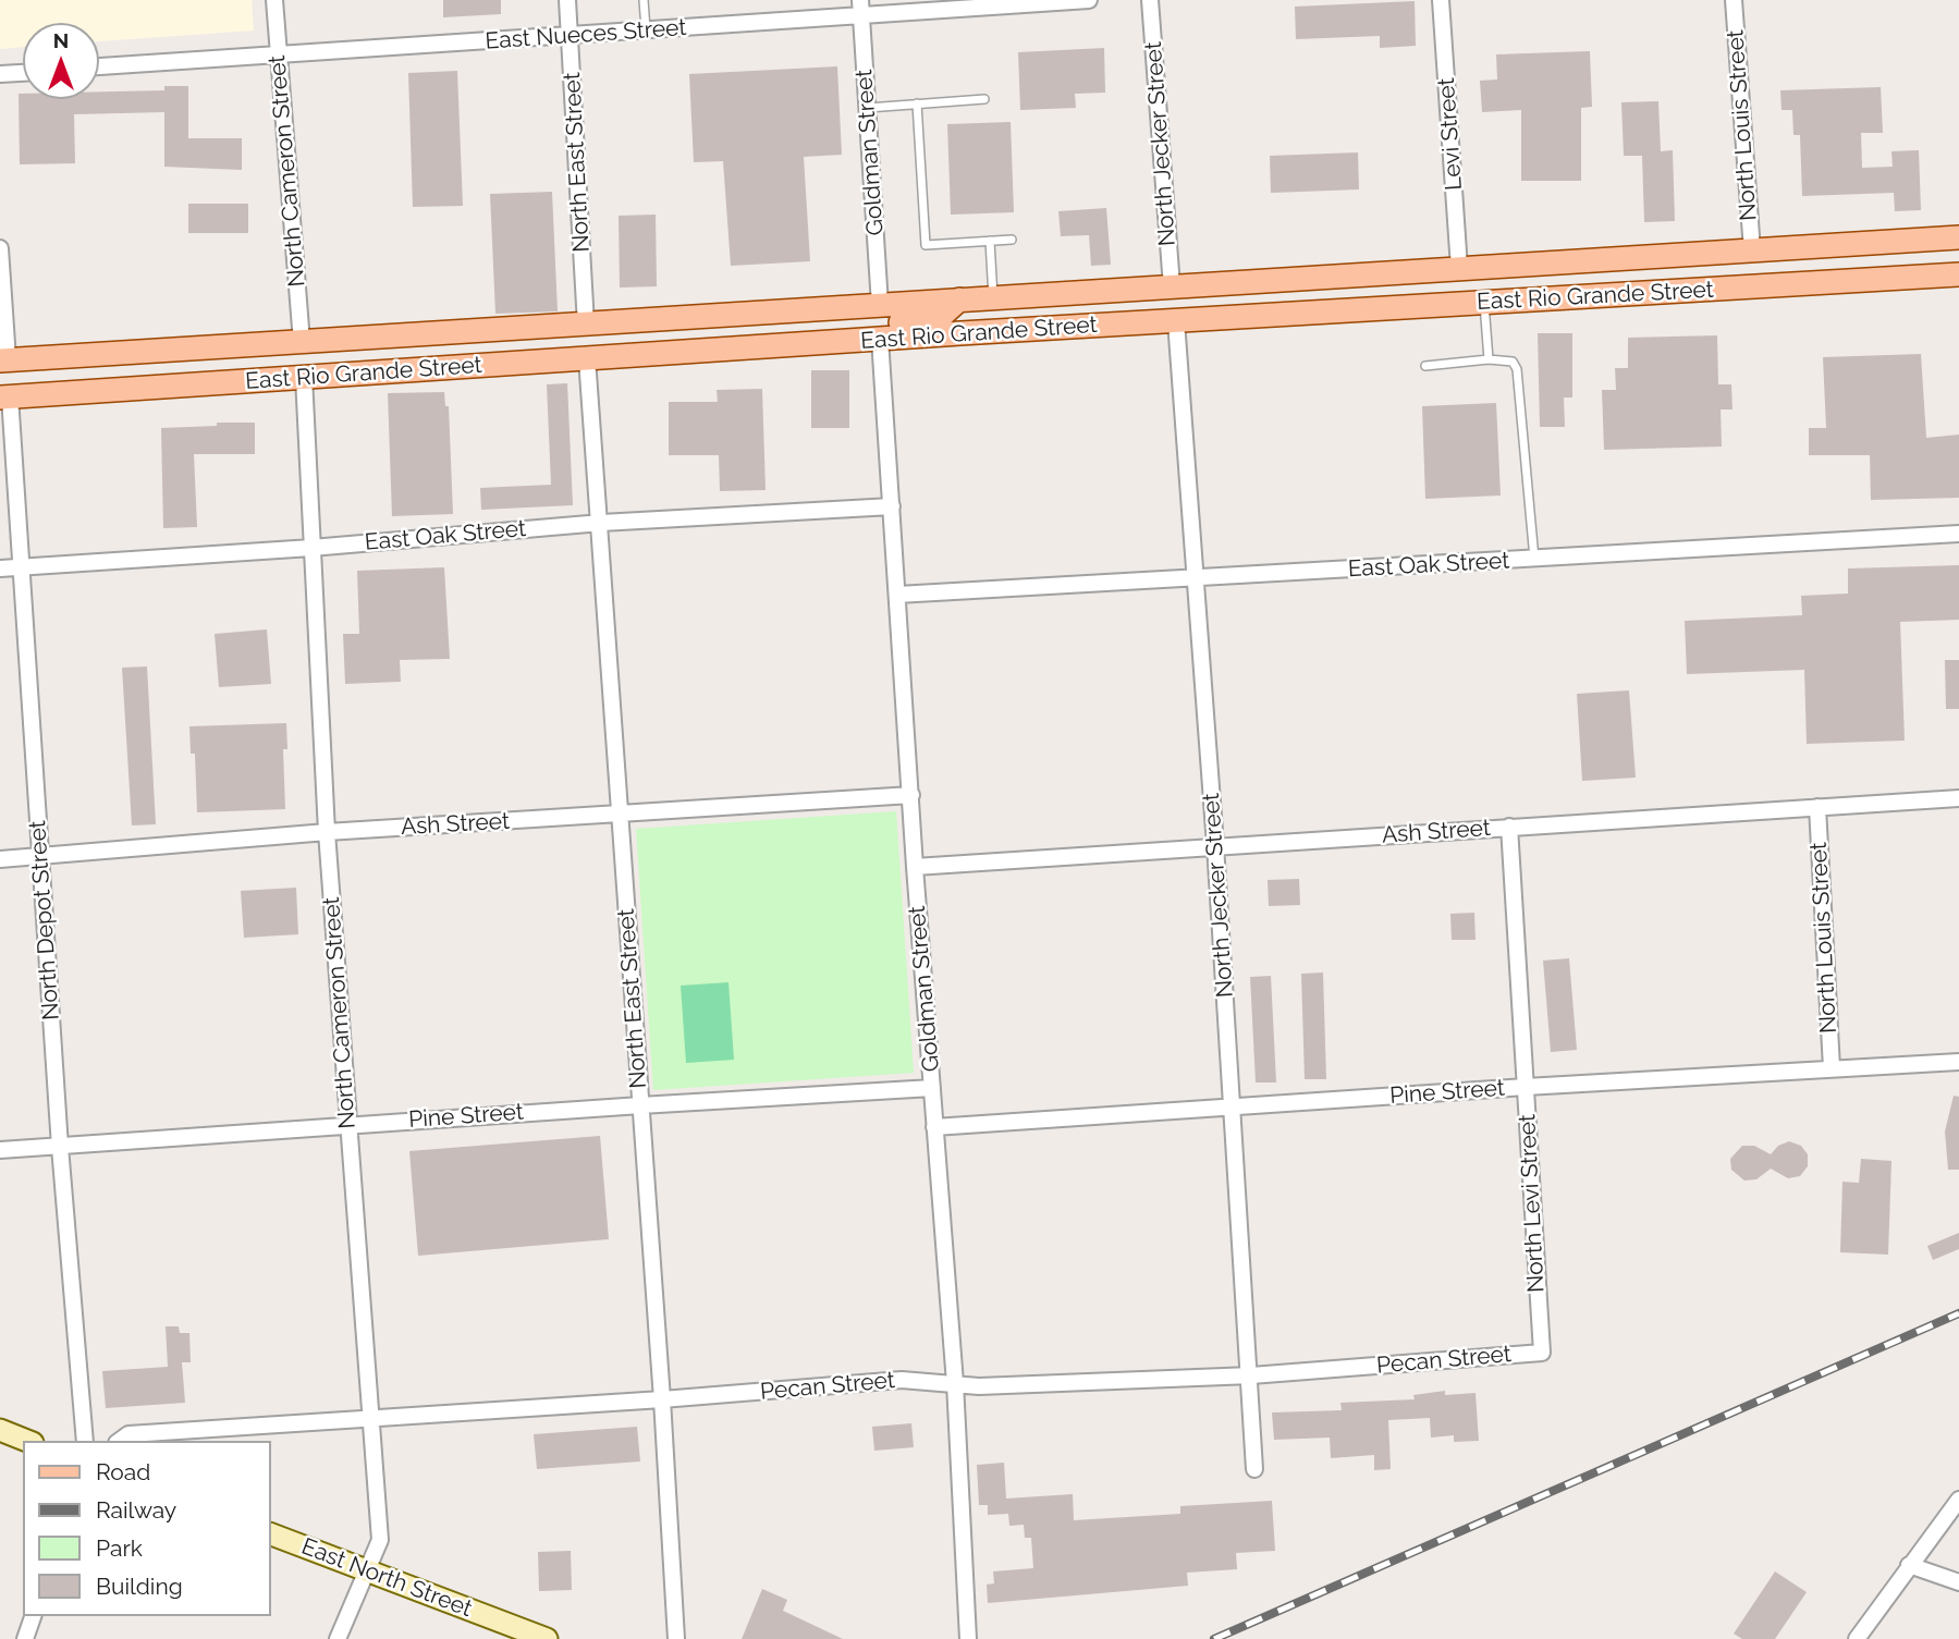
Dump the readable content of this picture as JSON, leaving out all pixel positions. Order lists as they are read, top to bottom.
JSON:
{
  "streets": {
    "main road": ["East Rio Grande Street"],
    "street": [
      "East Nueces Street",
      "North Louis Street",
      "Levi Street",
      "North Jecker Street",
      "Goldman Street",
      "North East Street",
      "North Cameron Street",
      "East Oak Street",
      "Ash Street",
      "North Depot Street",
      "Pine Street",
      "North Levi Street",
      "Pecan Street",
      "East North Street"
    ]
  },
  "crossings": [
    ["East Nueces Street", "Goldman Street"],
    ["East Nueces Street", "North East Street"],
    ["East Nueces Street", "North Cameron Street"],
    ["North Louis Street", "East Rio Grande Street"],
    ["North Louis Street", "Ash Street"],
    ["North Louis Street", "Pine Street"],
    ["Levi Street", "East Rio Grande Street"],
    ["North Jecker Street", "East Rio Grande Street"],
    ["North Jecker Street", "East Oak Street"],
    ["North Jecker Street", "Ash Street"],
    ["North Jecker Street", "Pine Street"],
    ["North Jecker Street", "Pecan Street"],
    ["Goldman Street", "East Rio Grande Street"],
    ["Goldman Street", "East Oak Street"],
    ["Goldman Street", "Ash Street"],
    ["Goldman Street", "Pine Street"],
    ["Goldman Street", "Pecan Street"],
    ["North East Street", "East Rio Grande Street"],
    ["North East Street", "East Oak Street"],
    ["North East Street", "Ash Street"],
    ["North East Street", "Pine Street"],
    ["North East Street", "Pecan Street"],
    ["North Cameron Street", "East Rio Grande Street"],
    ["North Cameron Street", "East Oak Street"],
    ["North Cameron Street", "Ash Street"],
    ["North Cameron Street", "Pine Street"],
    ["North Cameron Street", "Pecan Street"],
    ["North Cameron Street", "East North Street"],
    ["East Rio Grande Street", "North Depot Street"],
    ["East Oak Street", "North Depot Street"],
    ["Ash Street", "North Depot Street"],
    ["Ash Street", "North Levi Street"],
    ["North Depot Street", "Pine Street"],
    ["Pine Street", "North Levi Street"],
    ["North Levi Street", "Pecan Street"]
  ],
  "legend": [
    "Road",
    "Railway",
    "Park",
    "Building"
  ],
  "north": "top"
}
